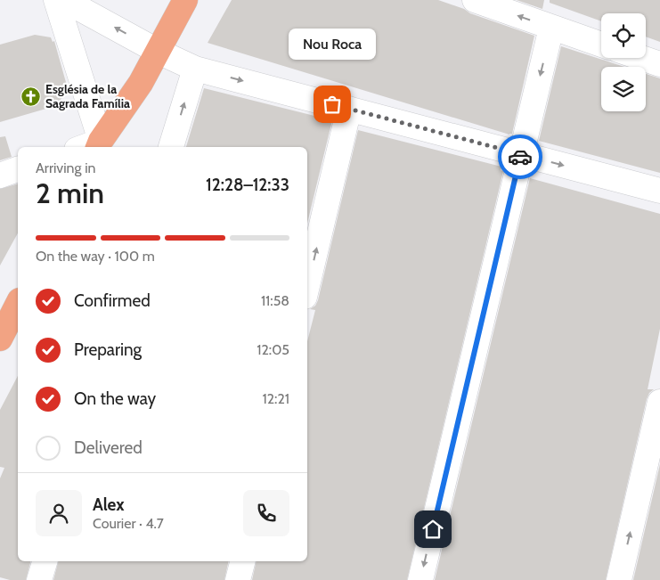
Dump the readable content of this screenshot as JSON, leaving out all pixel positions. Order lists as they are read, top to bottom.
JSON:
{
  "places": {
    "church": ["Església de la Sagrada Família"],
    "other": ["Nou Roca"]
  },
  "page": {
    "bubble": "Nou Roca",
    "heading": ["2 min", "Arriving in", "12:28–12:33"],
    "panel": ["Alex", "Courier · 4.7"],
    "bar": "On the way · 100 m",
    "list": [
      ["Confirmed", "11:58"],
      ["Preparing", "12:05"],
      ["On the way", "12:21"],
      "Delivered"
    ]
  }
}
